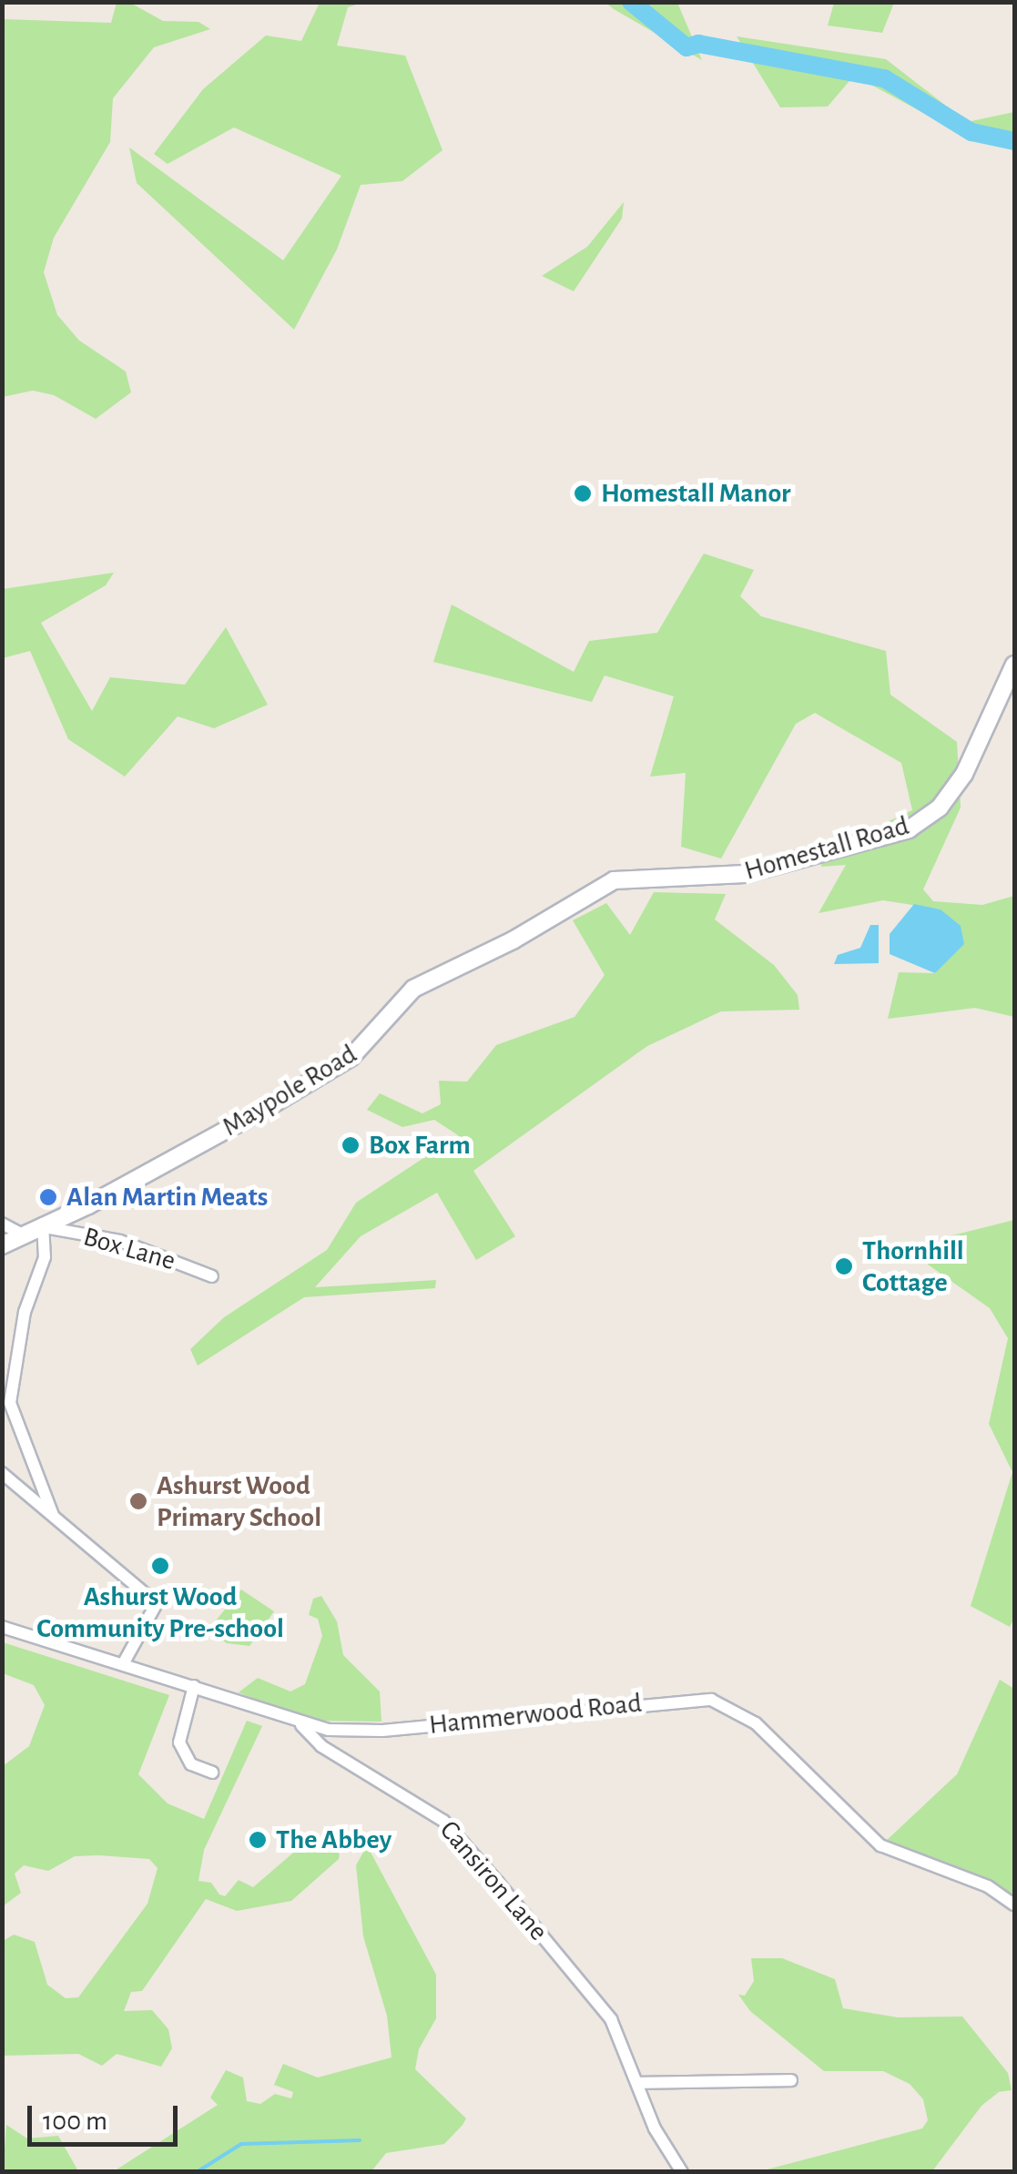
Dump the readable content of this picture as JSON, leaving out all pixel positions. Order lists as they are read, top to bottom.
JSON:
{
  "streets": {
    "street": [
      "Homestall Road",
      "Maypole Road",
      "Box Lane",
      "Hammerwood Road",
      "Cansiron Lane"
    ]
  },
  "crossings": [
    ["Homestall Road", "Maypole Road"],
    ["Maypole Road", "Box Lane"],
    ["Hammerwood Road", "Cansiron Lane"]
  ],
  "places": [
    "Homestall Manor",
    "Box Farm",
    "Alan Martin Meats",
    "Thornhill Cottage",
    "Ashurst Wood Primary School",
    "Ashurst Wood Community Pre-school",
    "The Abbey"
  ],
  "scale_bar": "100 m"
}
